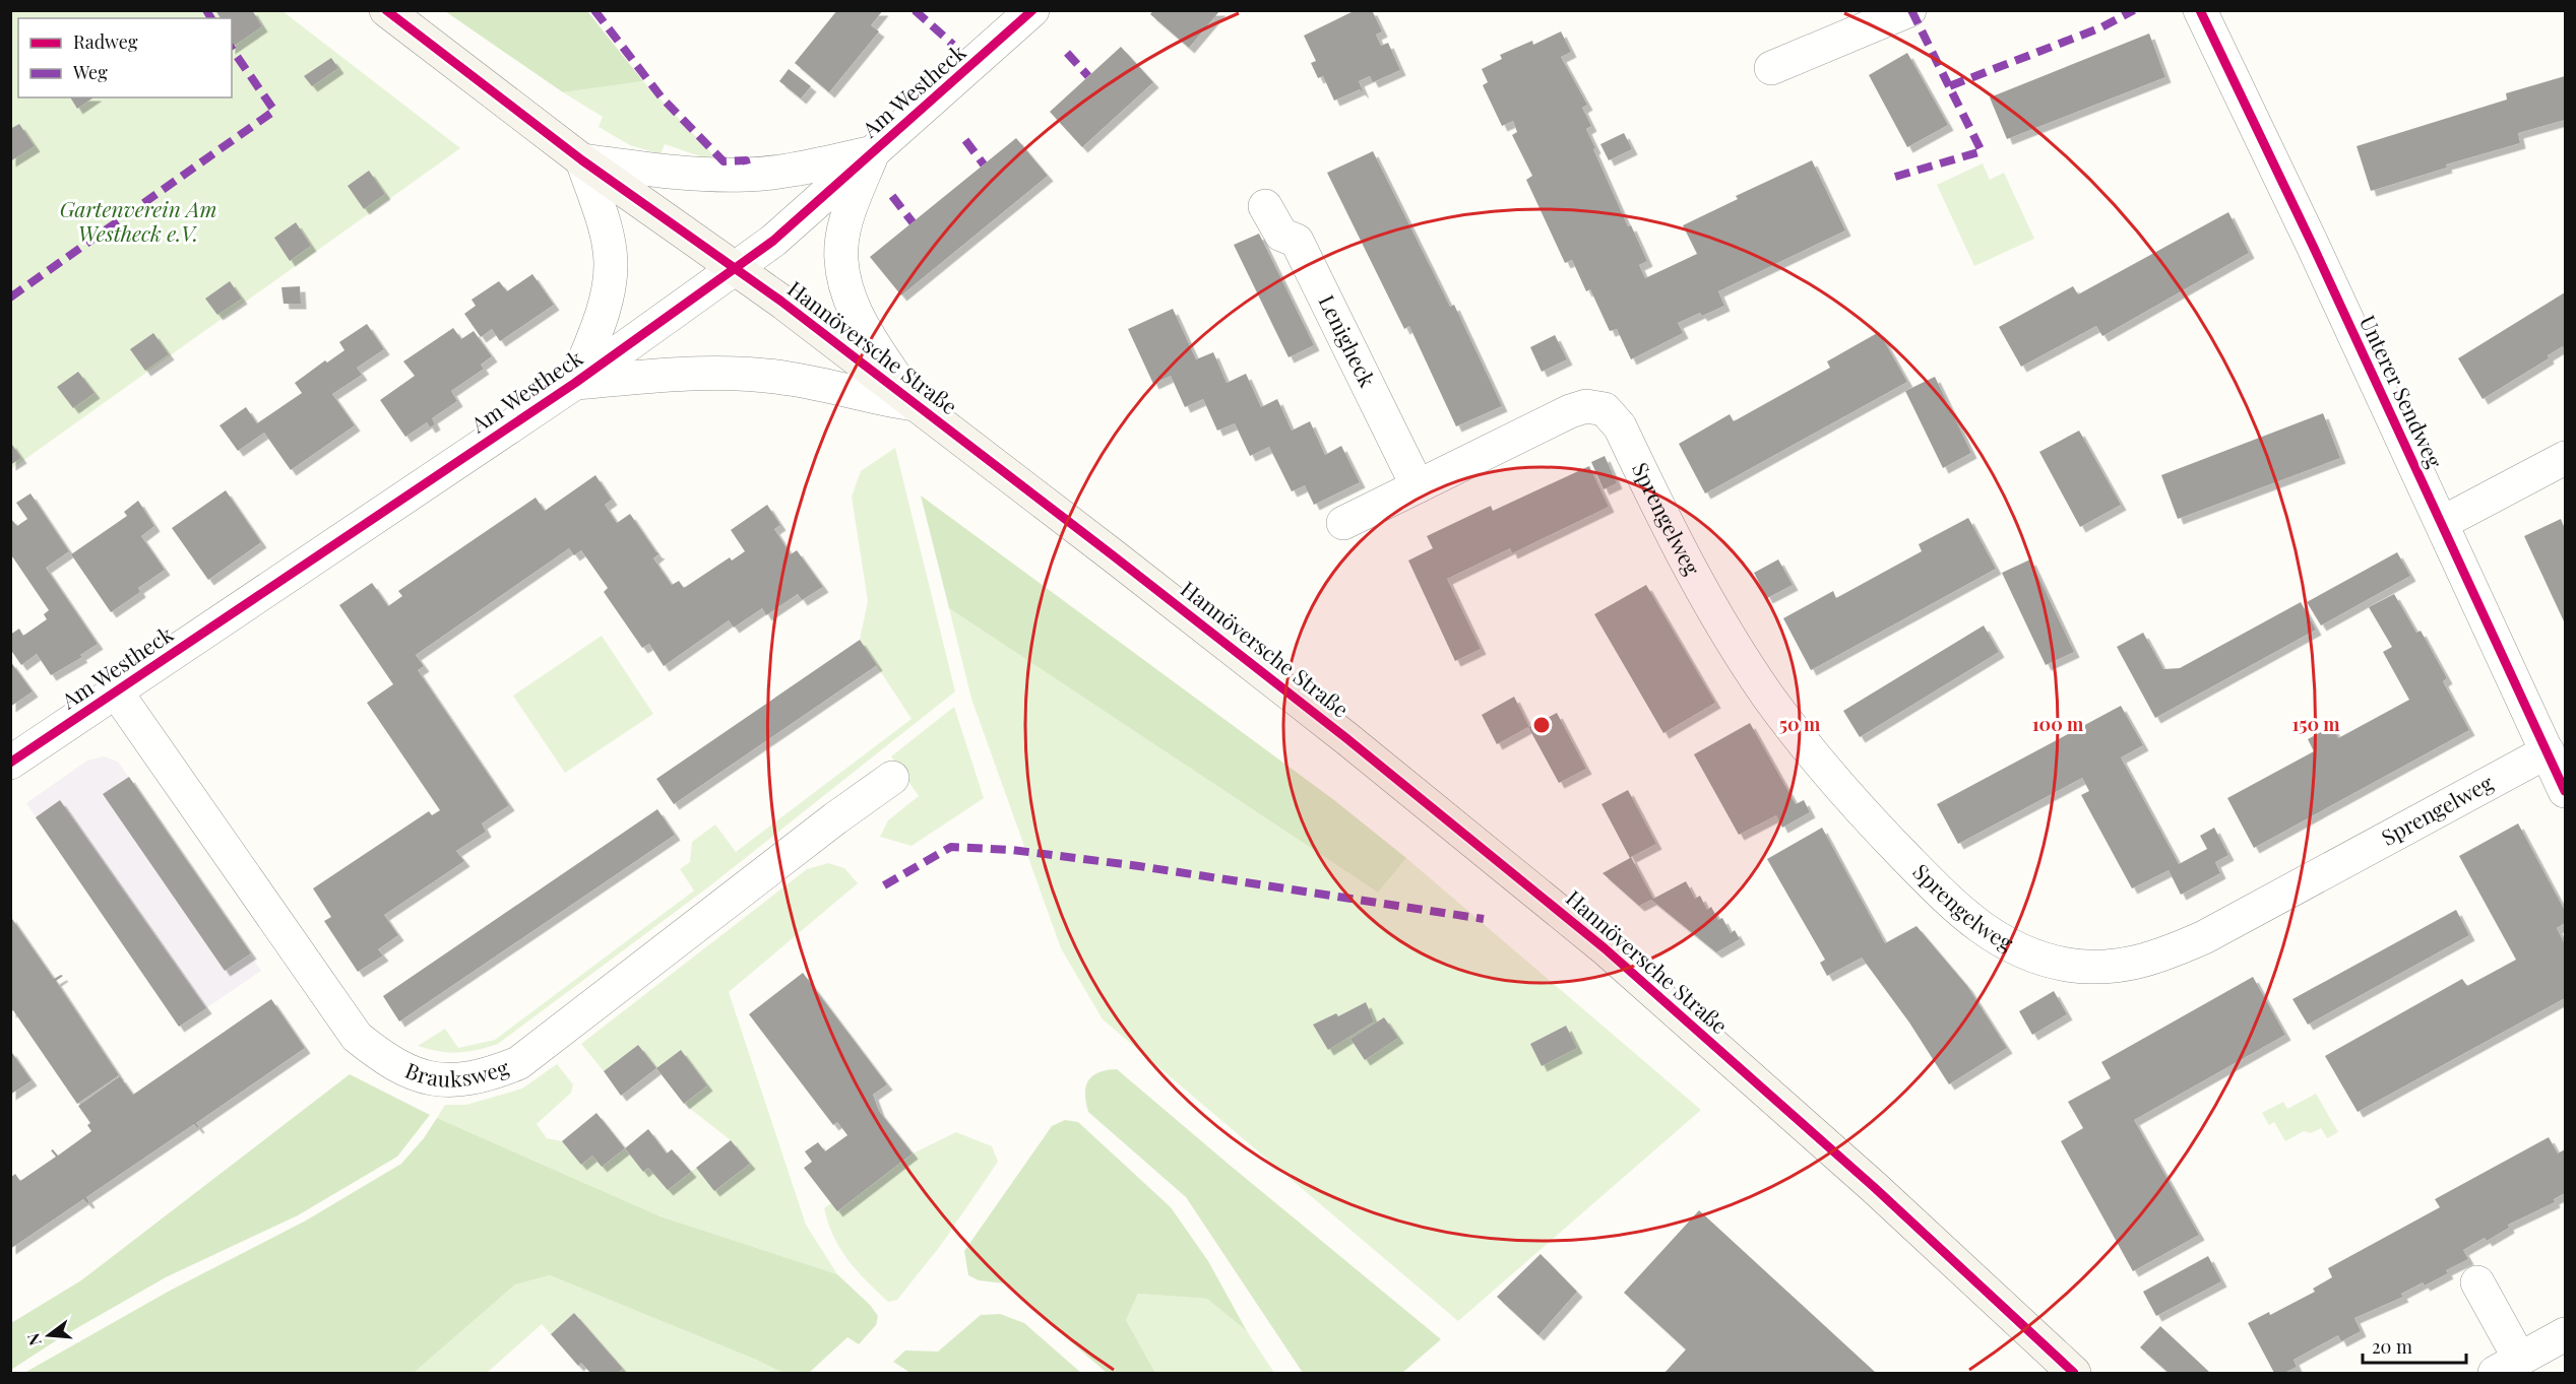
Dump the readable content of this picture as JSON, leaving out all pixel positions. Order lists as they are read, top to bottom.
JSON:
{
  "streets": {
    "main road": ["Hannöversche Straße"],
    "street": [
      "Am Westheck",
      "Lenigheck",
      "Unterer Sendweg",
      "Sprengelweg",
      "Brauksweg"
    ]
  },
  "crossings": [
    ["Am Westheck", "Hannöversche Straße"],
    ["Am Westheck", "Brauksweg"],
    ["Lenigheck", "Sprengelweg"],
    ["Unterer Sendweg", "Sprengelweg"]
  ],
  "parks": ["Gartenverein Am Westheck e.V."],
  "legend": ["Radweg", "Weg"],
  "scale_bar": "20 m",
  "north": "left",
  "rings": ["50 m", "100 m", "150 m"]
}
